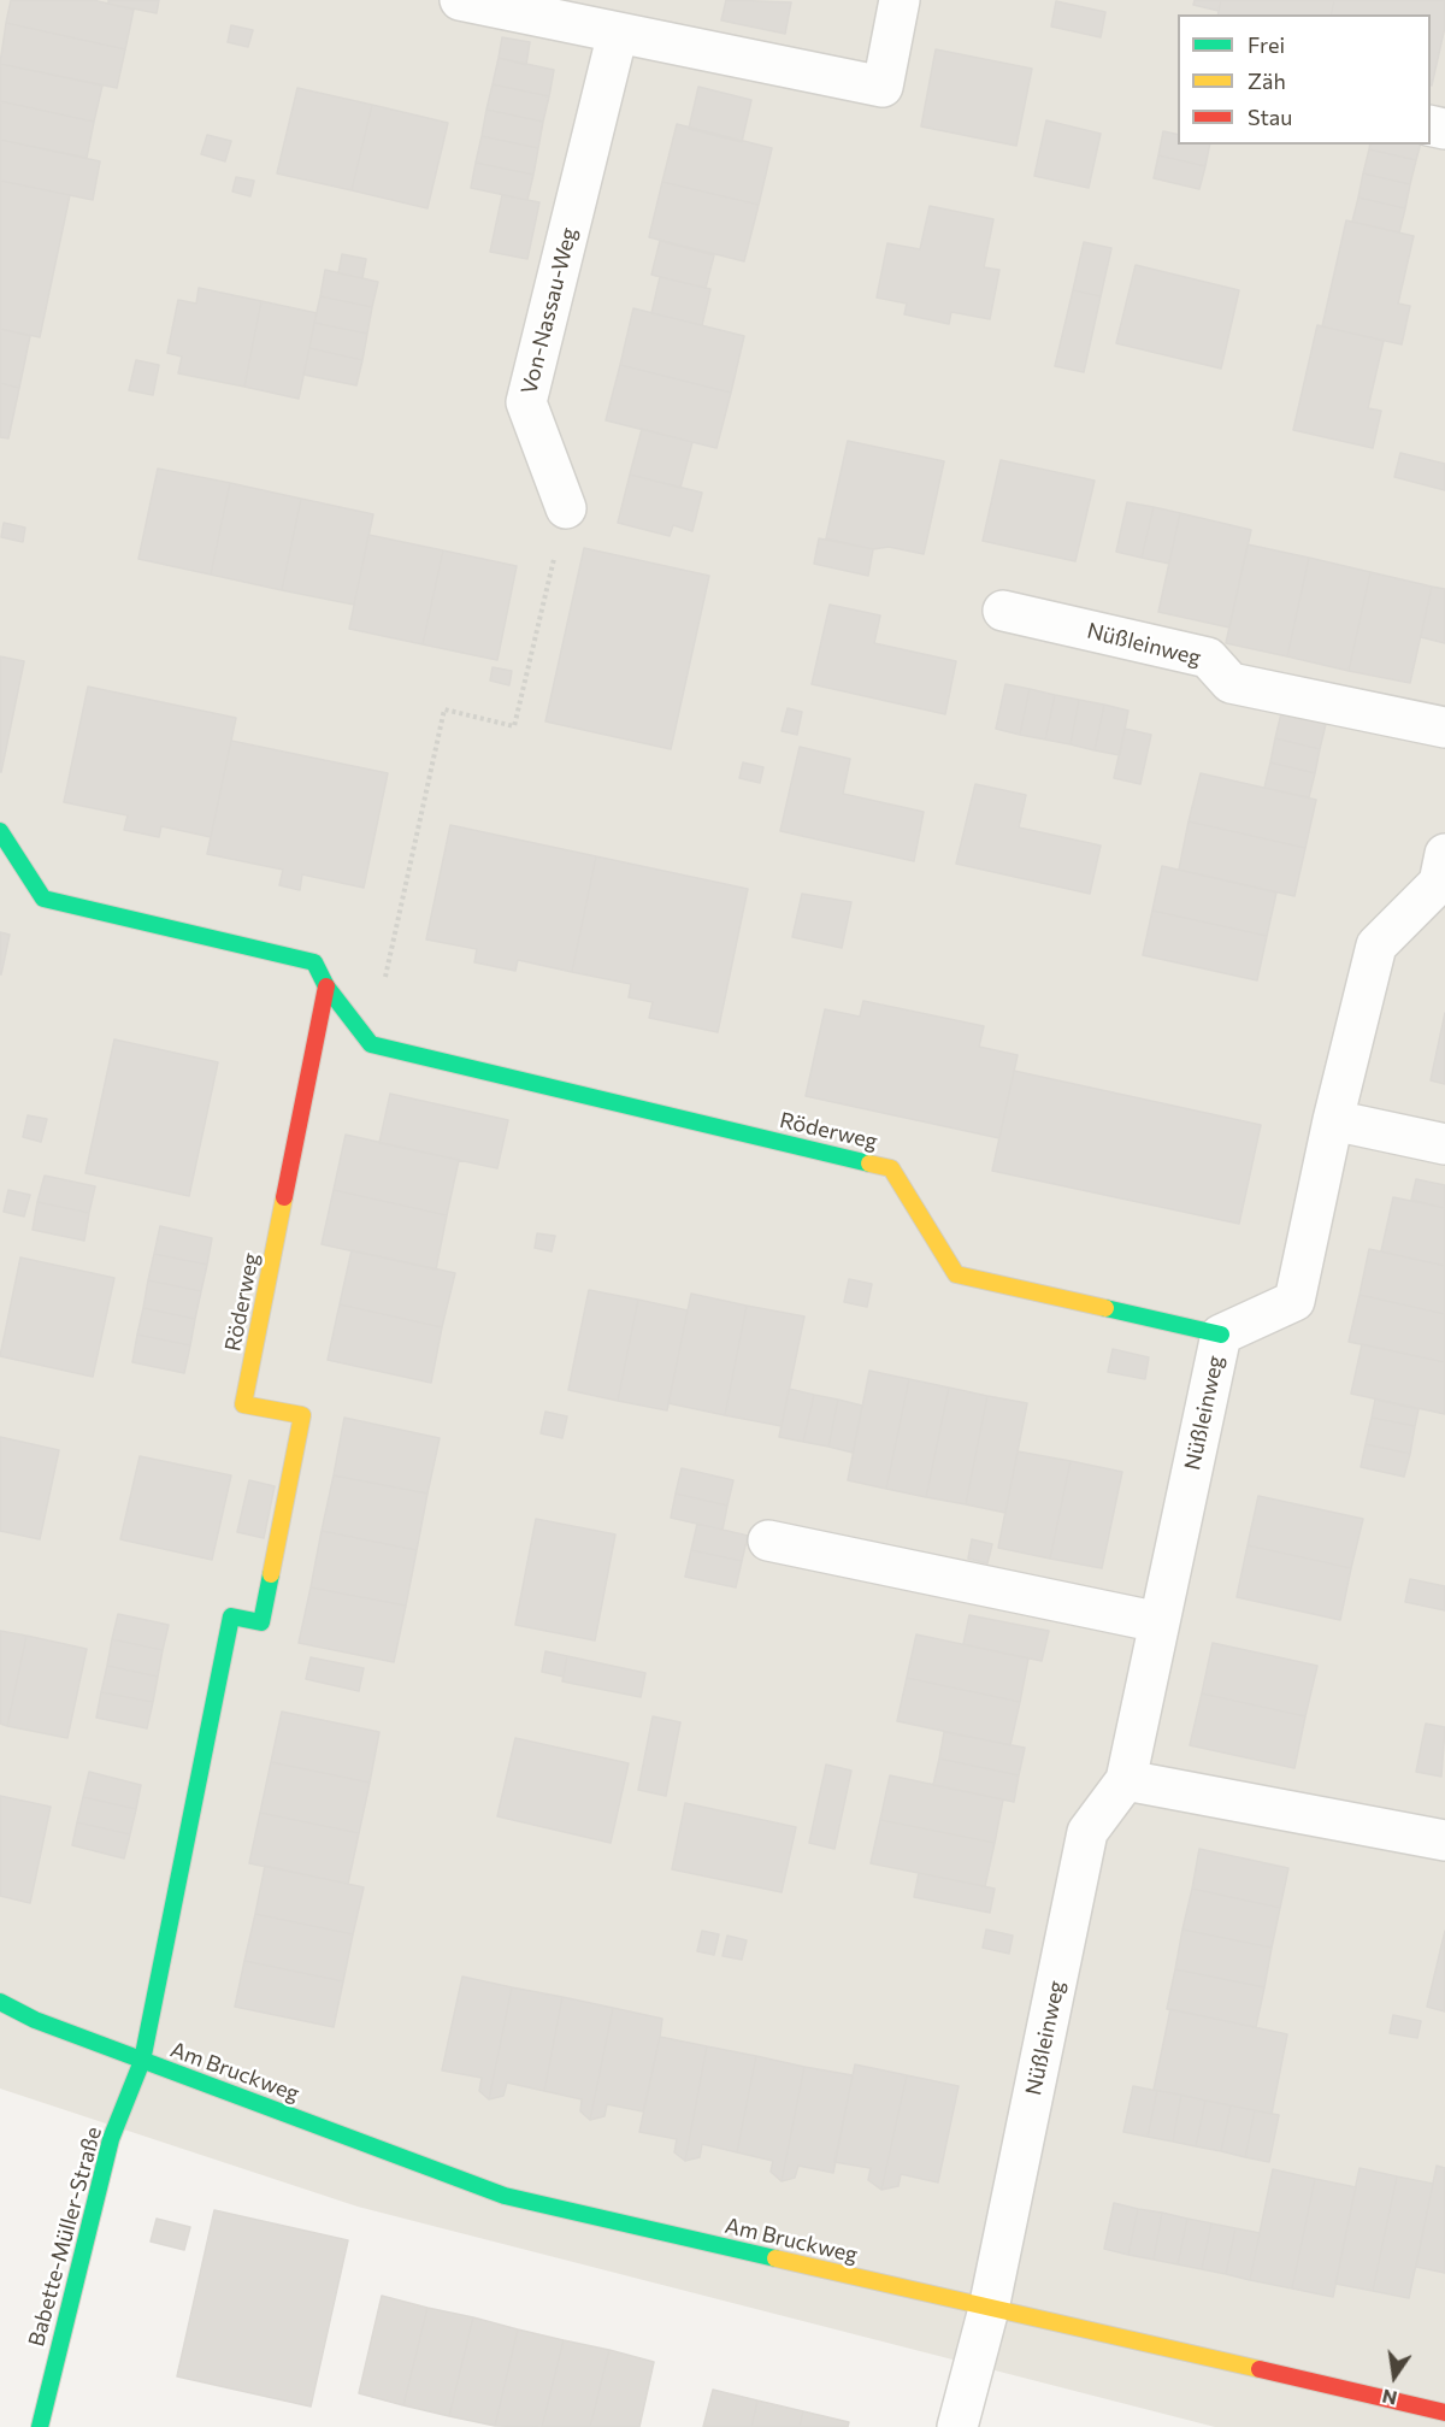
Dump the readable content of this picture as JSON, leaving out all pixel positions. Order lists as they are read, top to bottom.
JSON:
{
  "streets": {
    "street": [
      "Von-Nassau-Weg",
      "Nüßleinweg",
      "Röderweg",
      "Am Bruckweg",
      "Babette-Müller-Straße"
    ]
  },
  "crossings": [
    ["Nüßleinweg", "Röderweg"],
    ["Nüßleinweg", "Am Bruckweg"],
    ["Röderweg", "Am Bruckweg"],
    ["Am Bruckweg", "Babette-Müller-Straße"]
  ],
  "legend": ["Frei", "Zäh", "Stau"],
  "north": "bottom"
}
